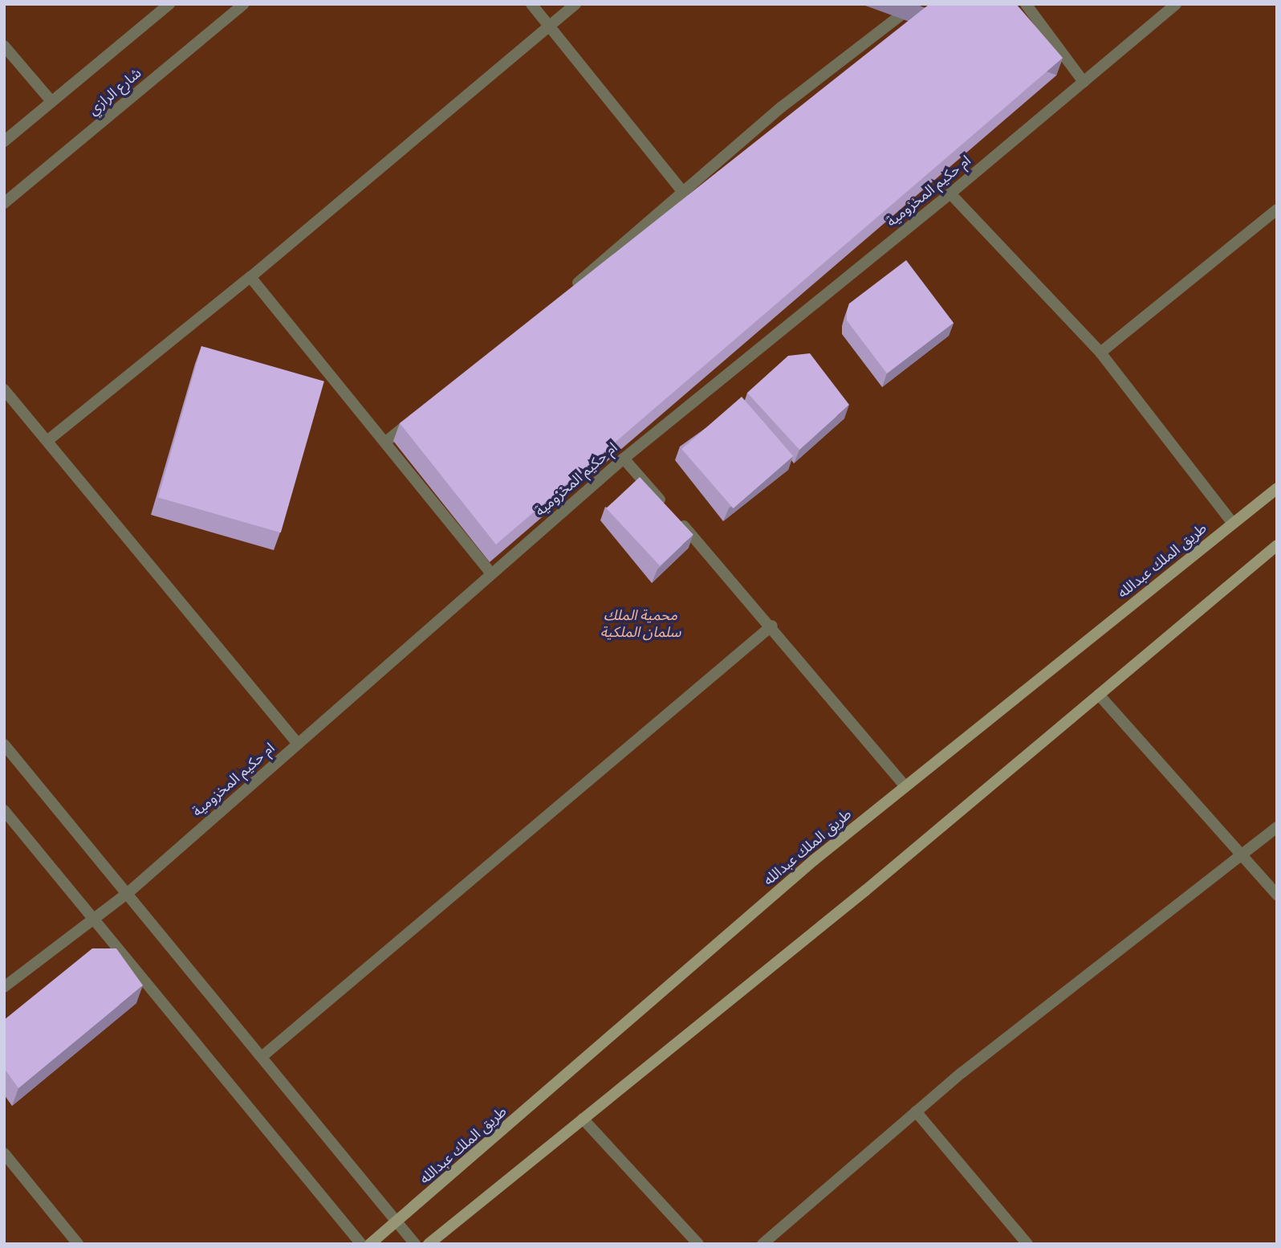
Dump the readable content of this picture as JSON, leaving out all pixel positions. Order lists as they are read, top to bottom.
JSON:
{
  "streets": {
    "main road": ["طريق الملك عبدالله"],
    "street": ["شارع الرازي", "ام حكيم المخزومية"]
  },
  "parks": ["محمية الملك سلمان الملكية"]
}
